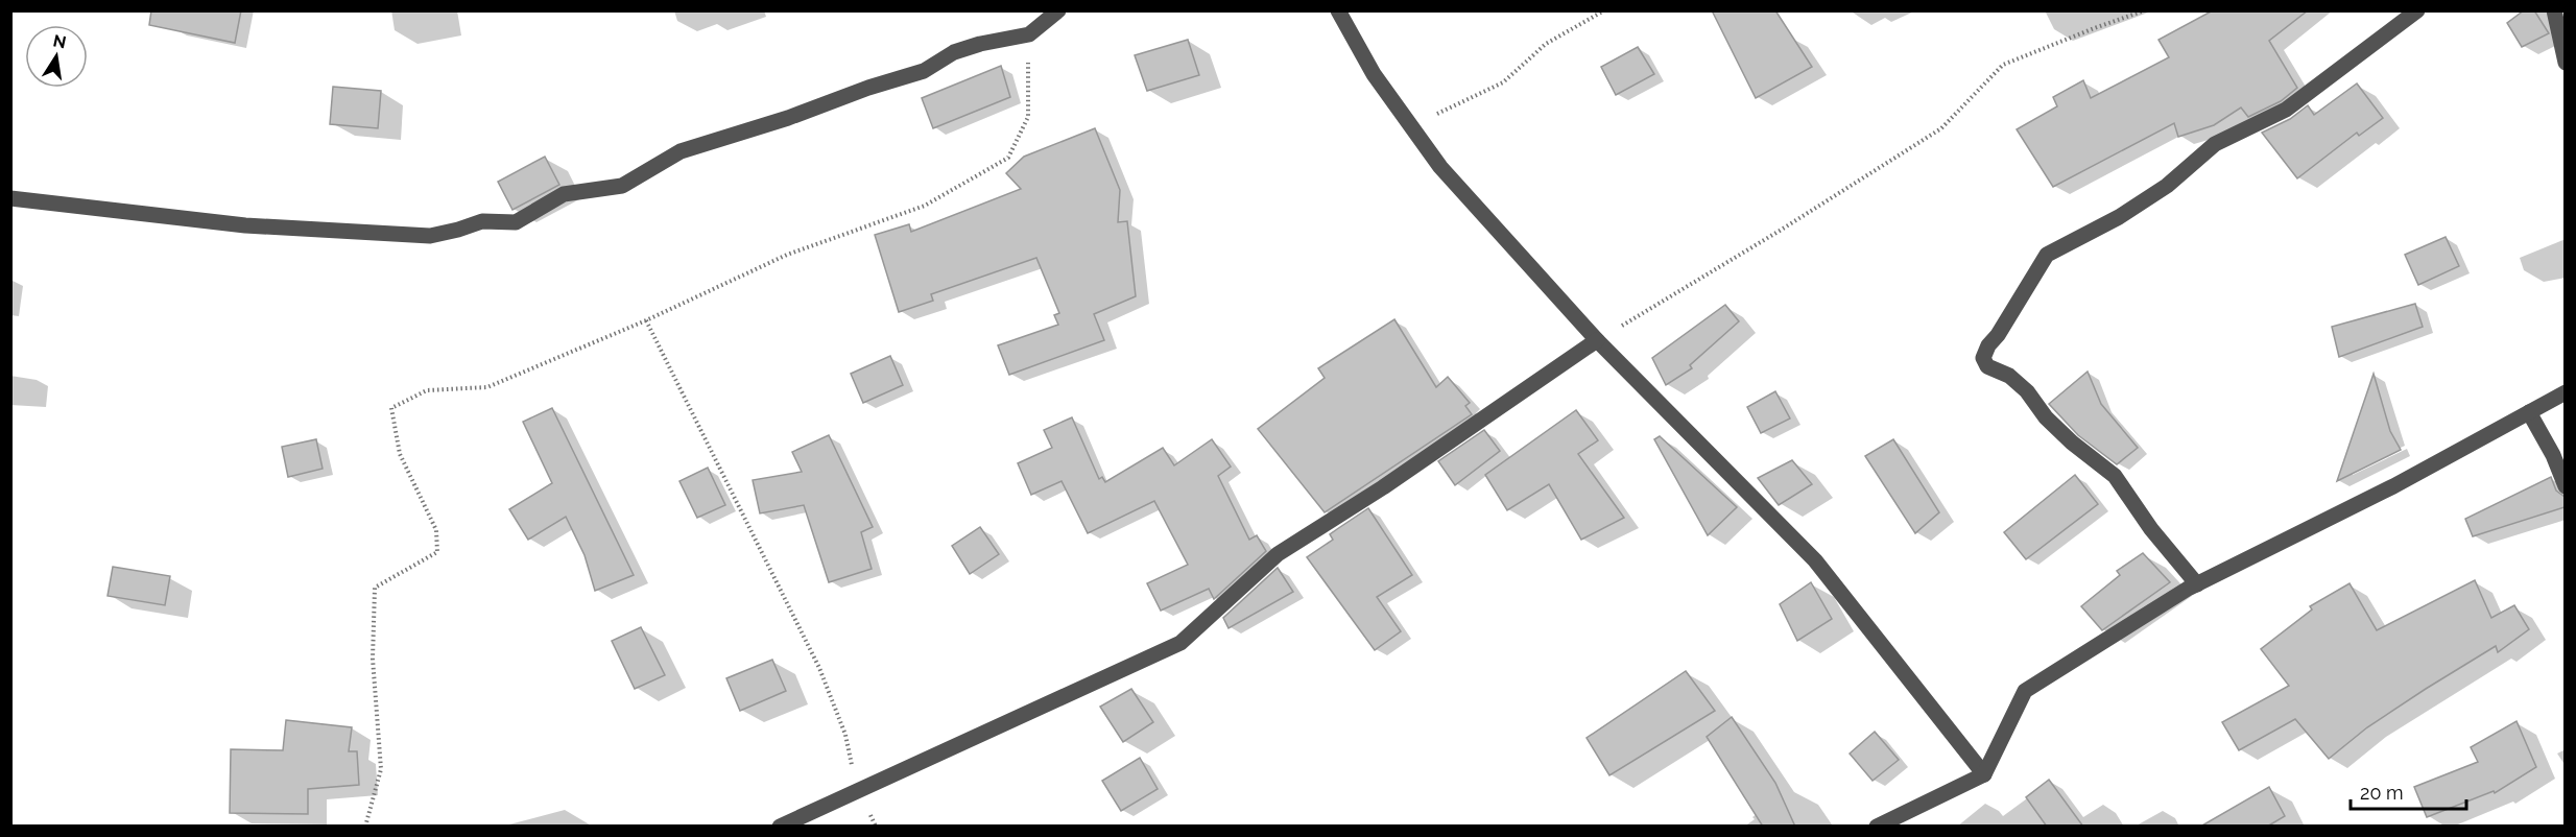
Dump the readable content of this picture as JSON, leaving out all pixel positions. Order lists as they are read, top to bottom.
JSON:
{
  "scale_bar": "20 m",
  "north": "top"
}
